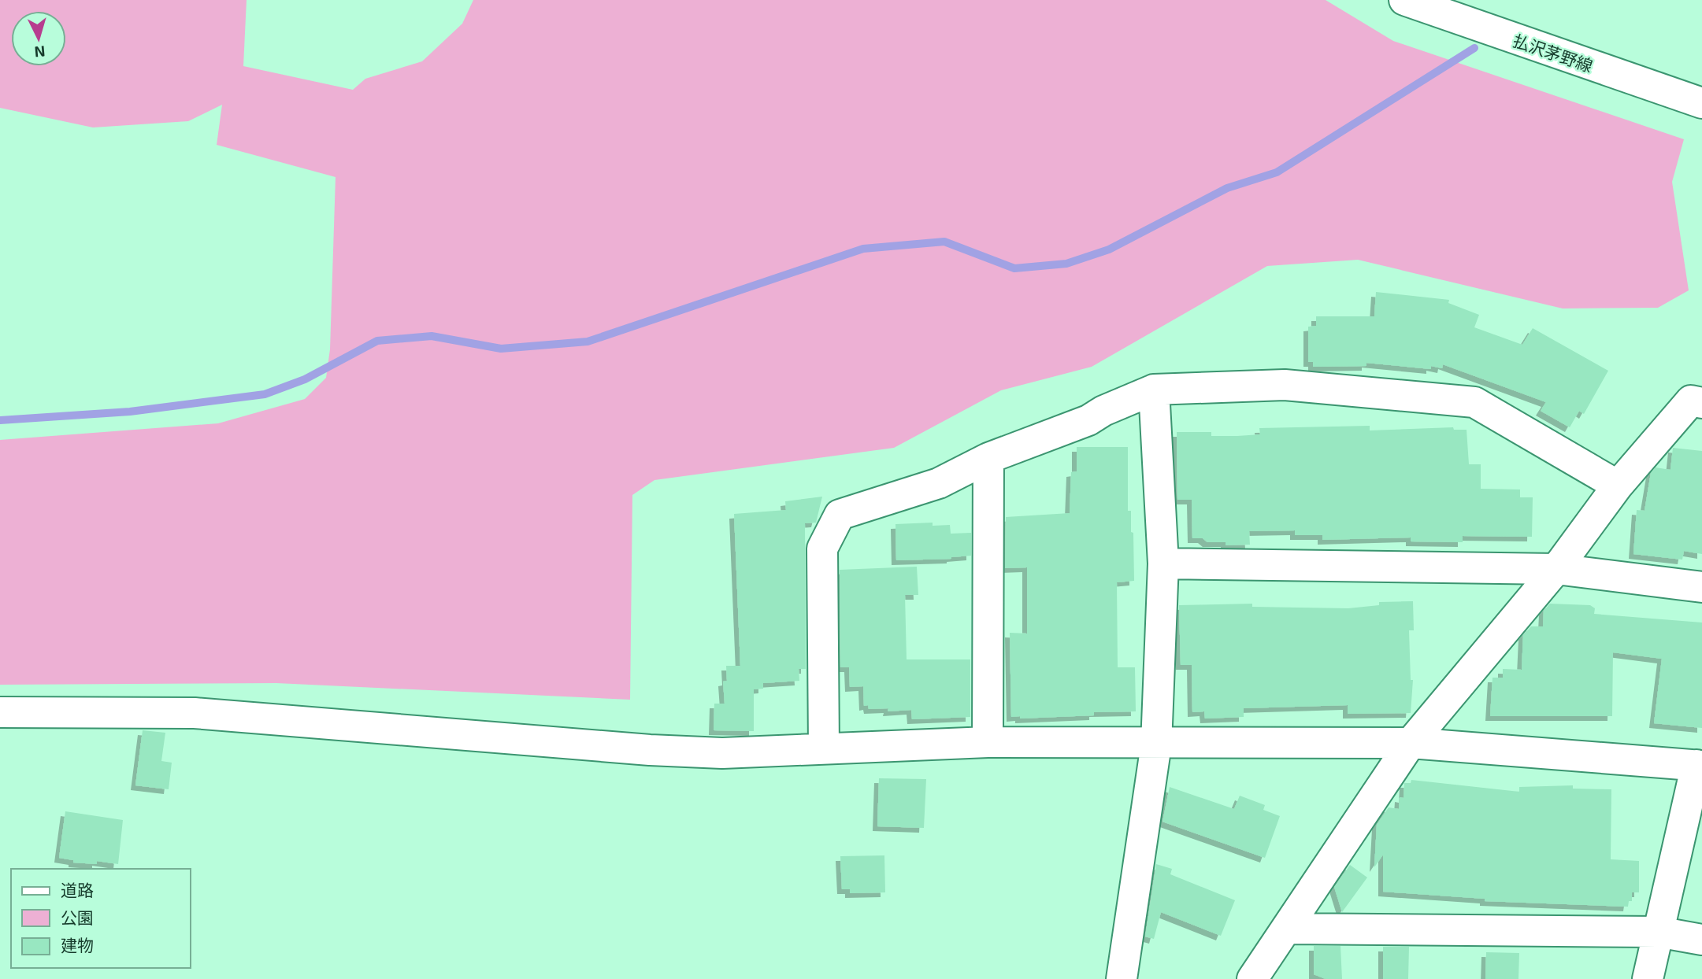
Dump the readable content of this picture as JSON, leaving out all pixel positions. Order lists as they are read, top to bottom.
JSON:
{
  "streets": {
    "street": ["払沢茅野線"]
  },
  "legend": ["道路", "公園", "建物"],
  "north": "bottom"
}
